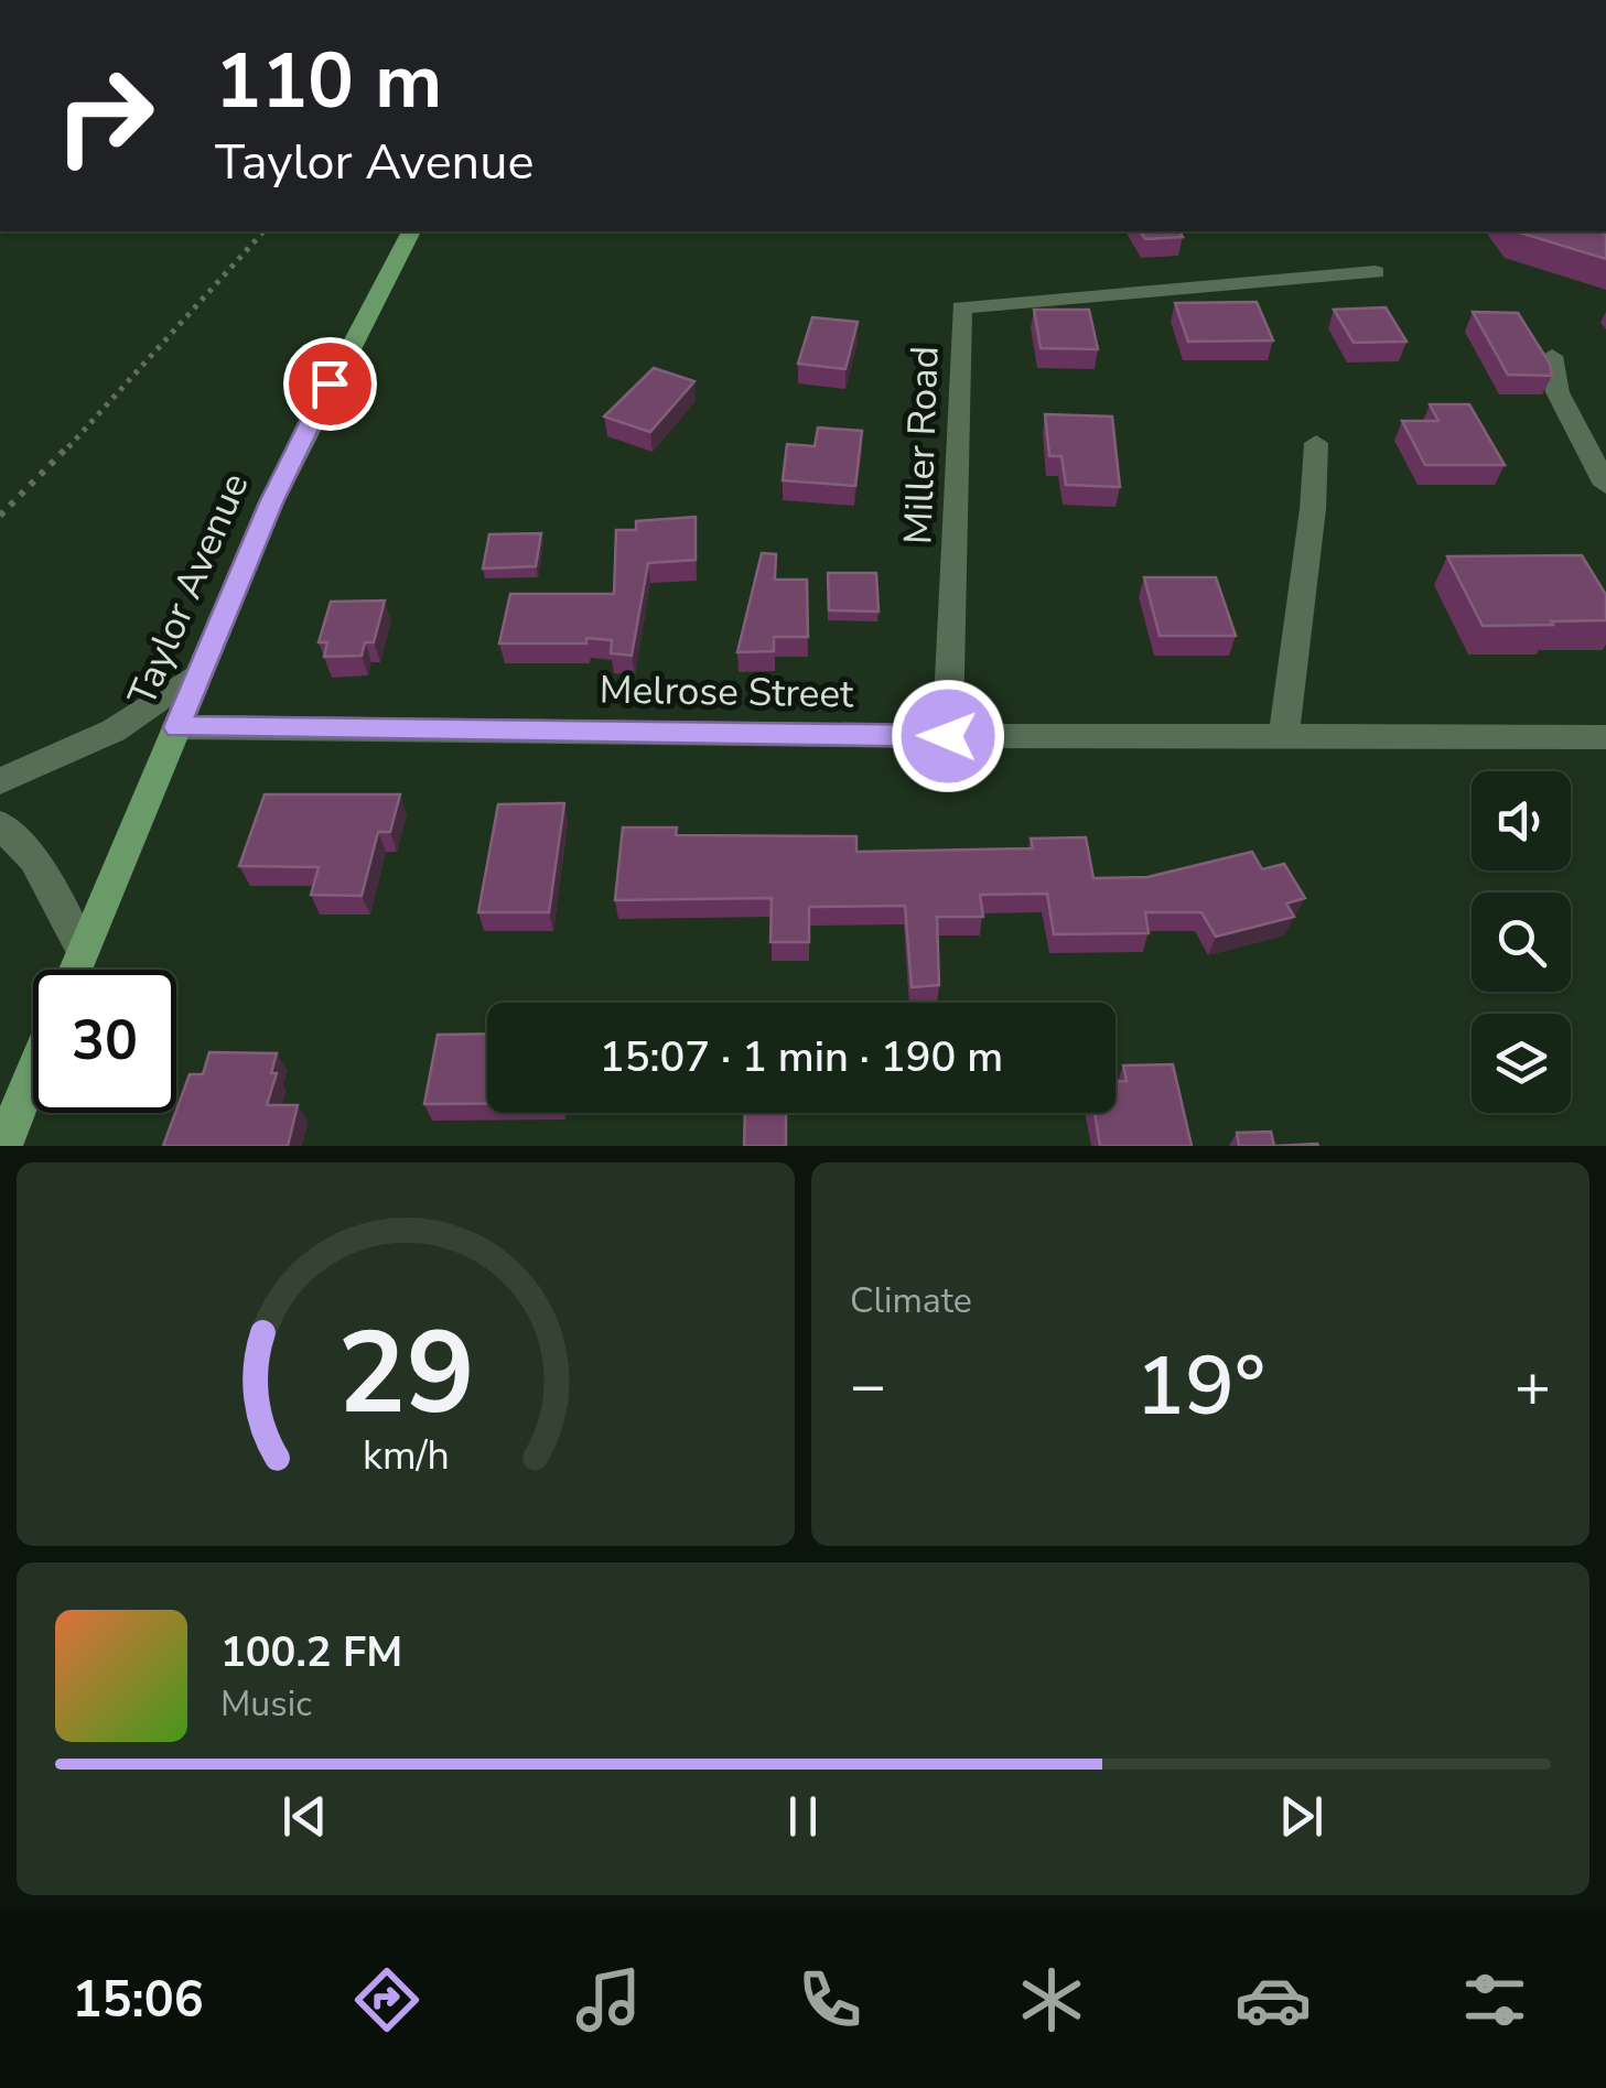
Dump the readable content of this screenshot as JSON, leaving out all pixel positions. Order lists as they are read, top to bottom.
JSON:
{
  "streets": {
    "main road": ["Taylor Avenue"],
    "street": ["Miller Road", "Melrose Street"]
  },
  "crossings": [
    ["Miller Road", "Melrose Street"],
    ["Taylor Avenue", "Melrose Street"]
  ],
  "page": {
    "turn": ["110 m", "Taylor Avenue"],
    "limit": "30",
    "trip": "15:07 · 1 min · 190 m",
    "tile": "Climate",
    "heat": ["−", "19°", "+"],
    "song": ["100.2 FM", "Music"],
    "tabs": "15:06",
    "gauge": ["29", "km/h"]
  }
}
